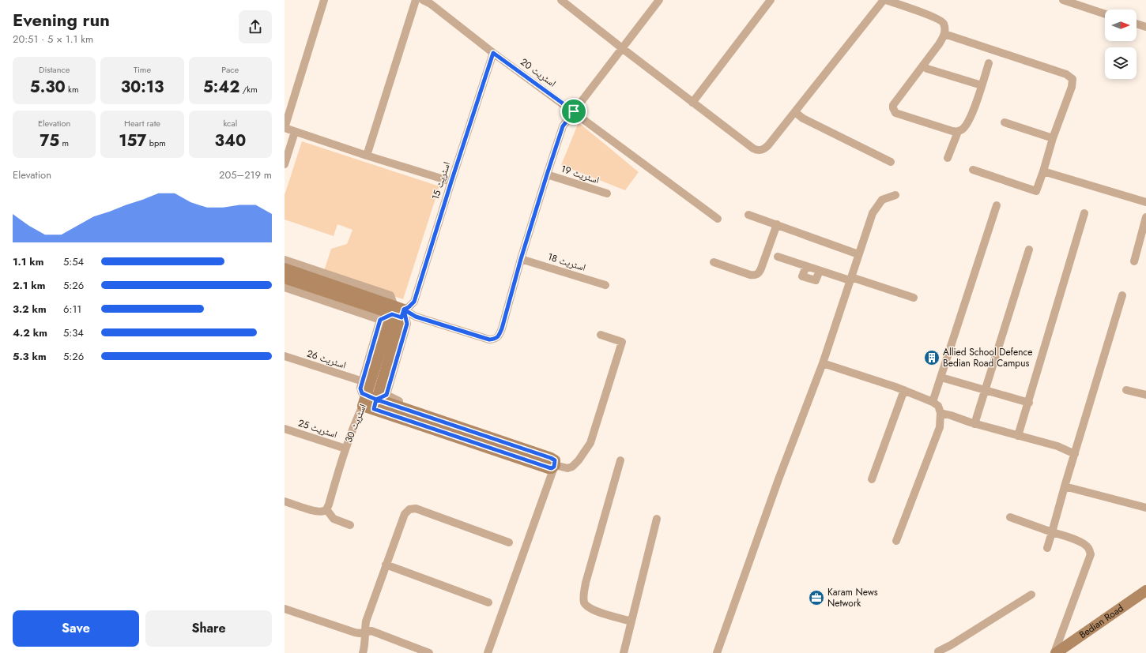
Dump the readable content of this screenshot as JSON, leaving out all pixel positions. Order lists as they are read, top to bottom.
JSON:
{
  "streets": {
    "street": [
      "اسٹریٹ 20",
      "اسٹریٹ 19",
      "اسٹریٹ 15",
      "اسٹریٹ 18",
      "اسٹریٹ 26",
      "اسٹریٹ 30",
      "اسٹریٹ 25",
      "Bedian Road"
    ]
  },
  "crossings": [
    ["اسٹریٹ 20", "اسٹریٹ 15"],
    ["اسٹریٹ 15", "اسٹریٹ 30"],
    ["اسٹریٹ 30", "اسٹریٹ 25"]
  ],
  "places": {
    "building": ["Allied School Defence Bedian Road Campus"],
    "office": ["Karam News Network"]
  },
  "north": "right",
  "page": {
    "heading": ["Evening run", "20:51 · 5 × 1.1 km"],
    "stats": [
      ["Distance", "5.30 km"],
      ["Time", "30:13"],
      ["Pace", "5:42 /km"],
      ["Elevation", "75 m"],
      ["Heart rate", "157 bpm"],
      ["kcal", "340"]
    ],
    "chart": ["Elevation", "205–219 m"],
    "list": [
      {
        "name": "1.1 km",
        "note": "5:54"
      },
      {
        "name": "2.1 km",
        "note": "5:26"
      },
      {
        "name": "3.2 km",
        "note": "6:11"
      },
      {
        "name": "4.2 km",
        "note": "5:34"
      },
      {
        "name": "5.3 km",
        "note": "5:26"
      }
    ],
    "buttons": ["Save", "Share"]
  }
}
